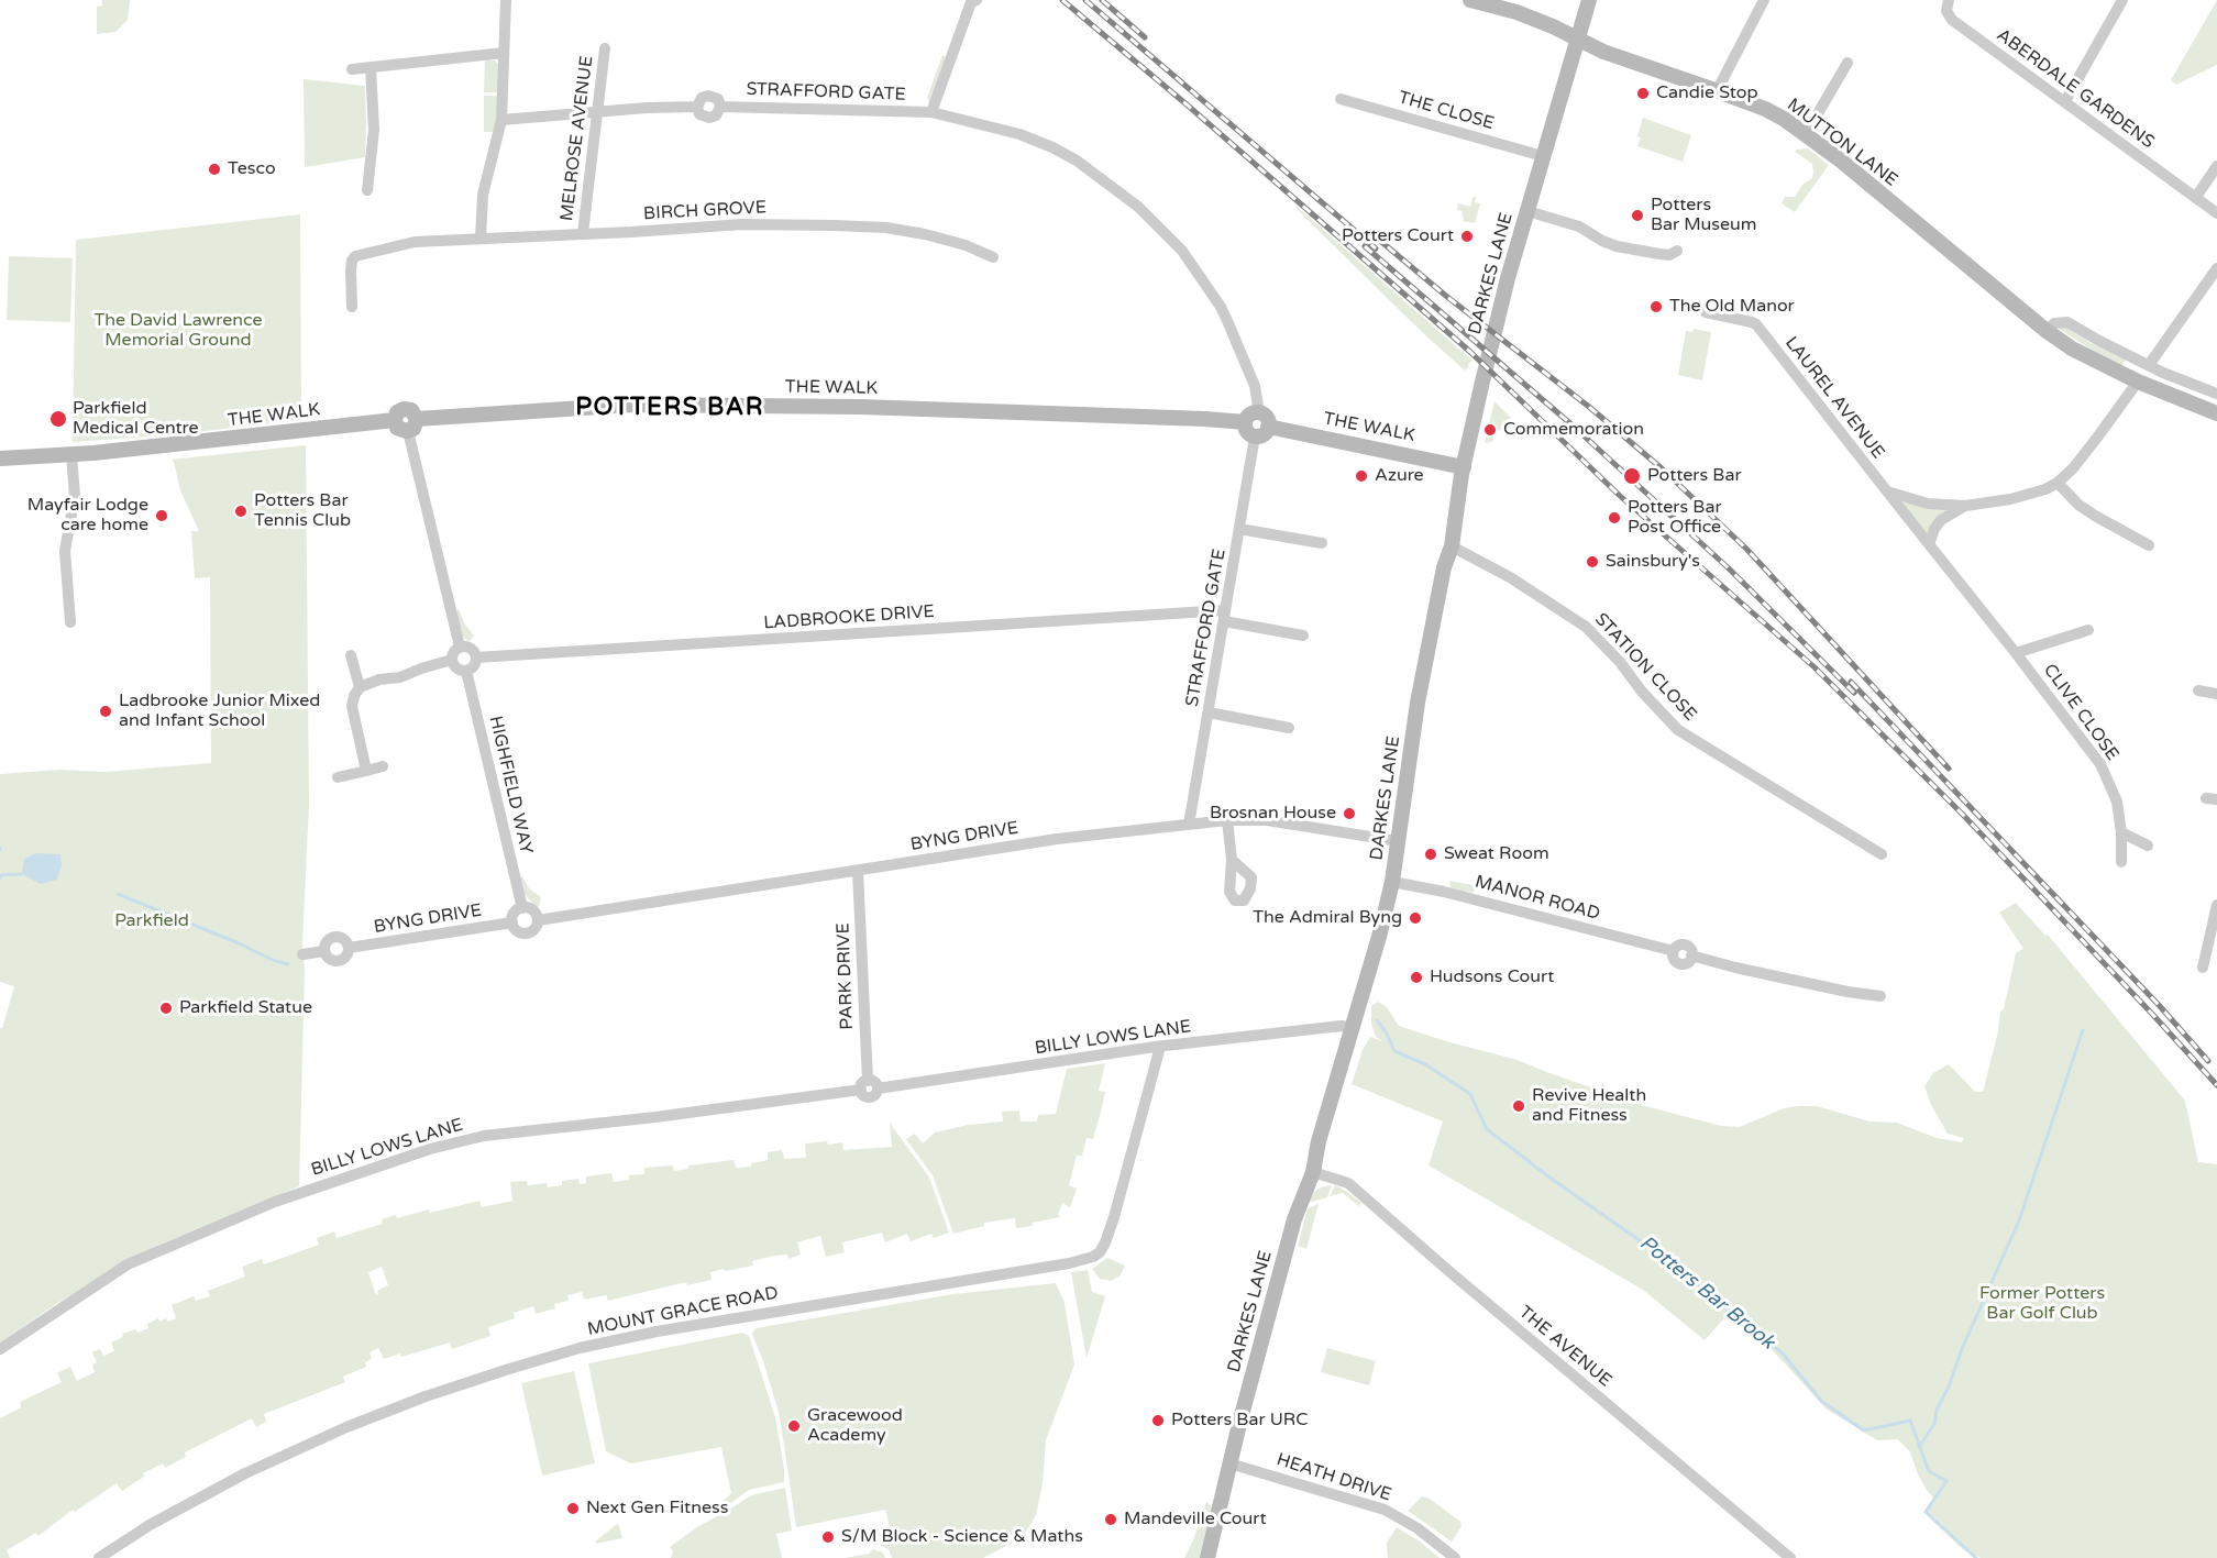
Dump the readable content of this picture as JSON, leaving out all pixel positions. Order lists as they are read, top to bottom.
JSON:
{
  "streets": {
    "street": [
      "ABERDALE GARDENS",
      "STRAFFORD GATE",
      "THE CLOSE",
      "MELROSE AVENUE",
      "MUTTON LANE",
      "BIRCH GROVE",
      "DARKES LANE",
      "THE WALK",
      "LAUREL AVENUE",
      "LADBROOKE DRIVE",
      "STATION CLOSE",
      "CLIVE CLOSE",
      "HIGHFIELD WAY",
      "BYNG DRIVE",
      "MANOR ROAD",
      "PARK DRIVE",
      "BILLY LOWS LANE",
      "MOUNT GRACE ROAD",
      "THE AVENUE",
      "HEATH DRIVE"
    ]
  },
  "crossings": [
    ["STRAFFORD GATE", "MELROSE AVENUE"],
    ["STRAFFORD GATE", "THE WALK"],
    ["STRAFFORD GATE", "LADBROOKE DRIVE"],
    ["STRAFFORD GATE", "BYNG DRIVE"],
    ["THE CLOSE", "DARKES LANE"],
    ["MELROSE AVENUE", "BIRCH GROVE"],
    ["MUTTON LANE", "DARKES LANE"],
    ["DARKES LANE", "THE WALK"],
    ["DARKES LANE", "STATION CLOSE"],
    ["DARKES LANE", "BYNG DRIVE"],
    ["DARKES LANE", "MANOR ROAD"],
    ["DARKES LANE", "BILLY LOWS LANE"],
    ["DARKES LANE", "THE AVENUE"],
    ["DARKES LANE", "HEATH DRIVE"],
    ["LAUREL AVENUE", "CLIVE CLOSE"],
    ["LADBROOKE DRIVE", "HIGHFIELD WAY"],
    ["HIGHFIELD WAY", "BYNG DRIVE"],
    ["BYNG DRIVE", "PARK DRIVE"],
    ["PARK DRIVE", "BILLY LOWS LANE"],
    ["BILLY LOWS LANE", "MOUNT GRACE ROAD"]
  ],
  "districts": ["POTTERS BAR"],
  "water": ["Potters Bar Brook"],
  "parks": ["The David Lawrence Memorial Ground", "Parkfield", "Former Potters Bar Golf Club"],
  "places": [
    "Candie Stop",
    "Tesco",
    "Potters Bar Museum",
    "Potters Court",
    "The Old Manor",
    "Parkfield Medical Centre",
    "Commemoration",
    "Azure",
    "Potters Bar",
    "Potters Bar Tennis Club",
    "Mayfair Lodge care home",
    "Potters Bar Post Office",
    "Sainsbury's",
    "Ladbrooke Junior Mixed and Infant School",
    "Brosnan House",
    "Sweat Room",
    "The Admiral Byng",
    "Hudsons Court",
    "Parkfield Statue",
    "Revive Health and Fitness",
    "Potters Bar URC",
    "Gracewood Academy",
    "Next Gen Fitness",
    "Mandeville Court",
    "S/M Block - Science & Maths"
  ]
}
